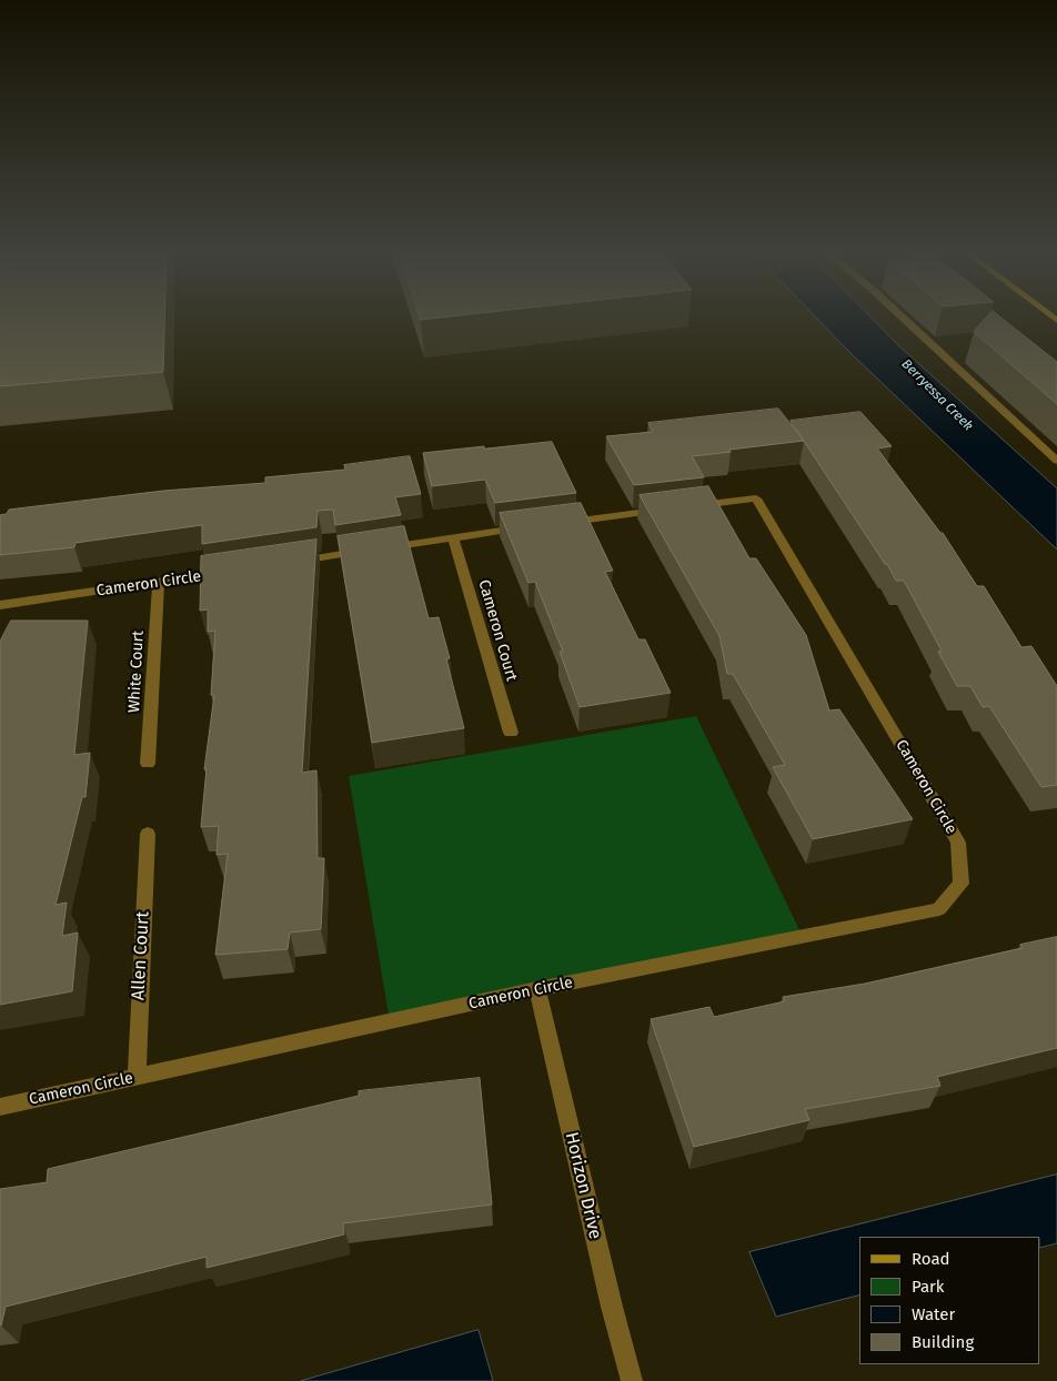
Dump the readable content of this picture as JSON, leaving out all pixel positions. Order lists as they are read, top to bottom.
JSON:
{
  "streets": {
    "street": [
      "Cameron Circle",
      "Cameron Court",
      "White Court",
      "Allen Court",
      "Horizon Drive"
    ]
  },
  "crossings": [
    ["Cameron Circle", "White Court"],
    ["Cameron Circle", "Allen Court"],
    ["Cameron Circle", "Horizon Drive"]
  ],
  "water": ["Berryessa Creek"],
  "legend": [
    "Road",
    "Park",
    "Water",
    "Building"
  ]
}
